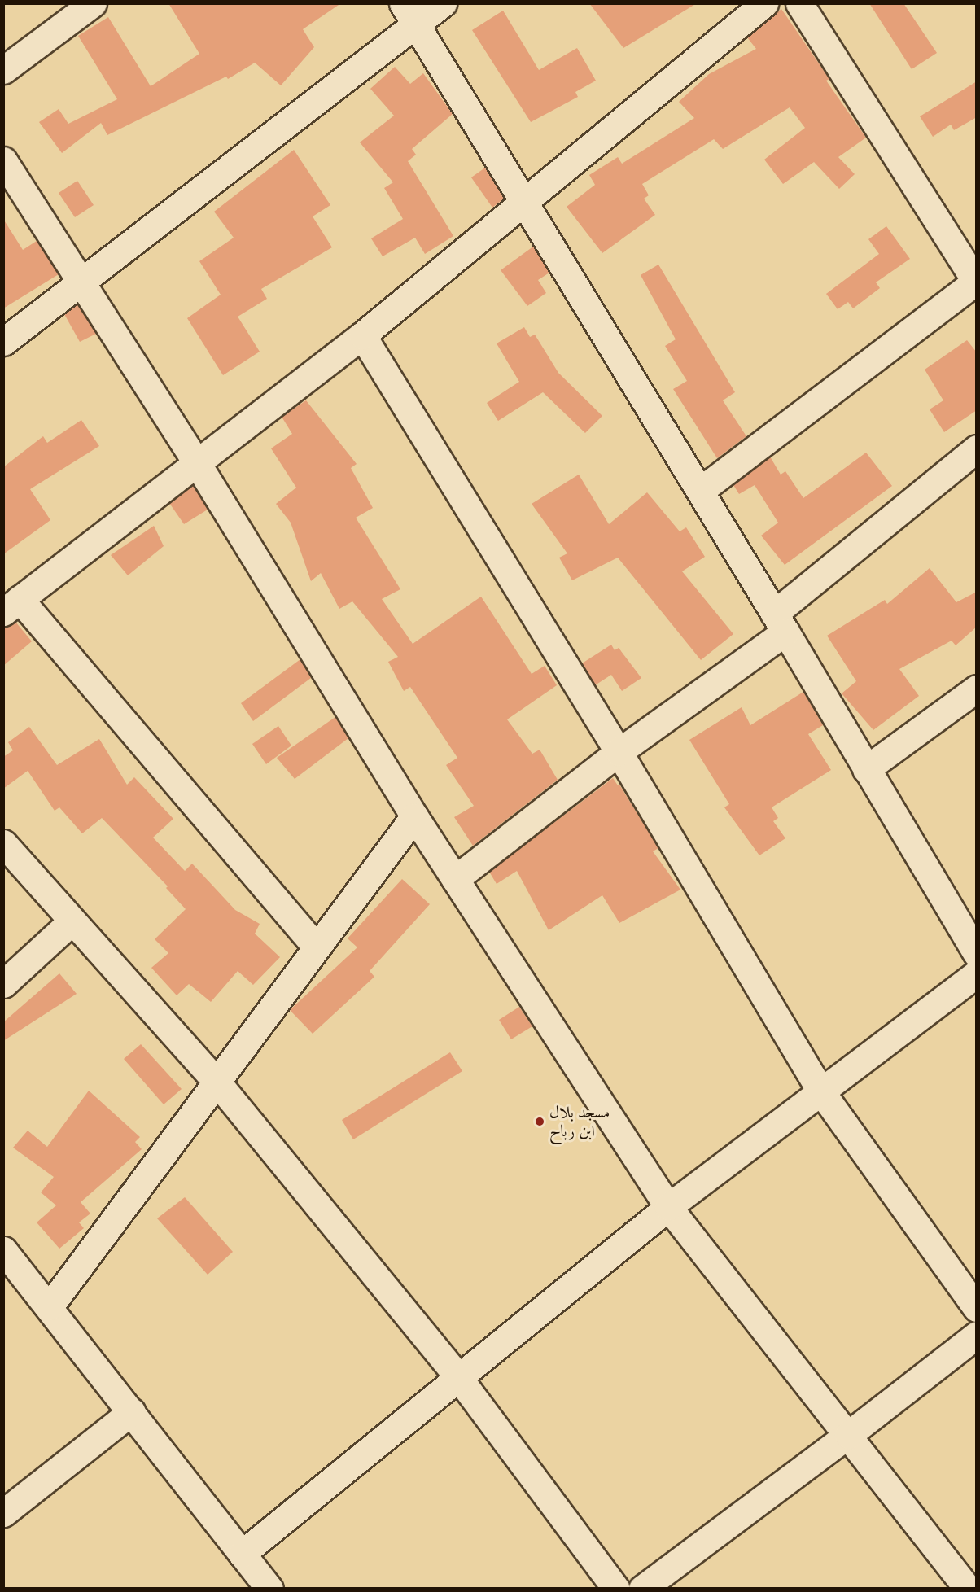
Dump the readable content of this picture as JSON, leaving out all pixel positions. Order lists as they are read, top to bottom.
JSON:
{
  "places": ["مسجد بلال ابن رباح"]
}
